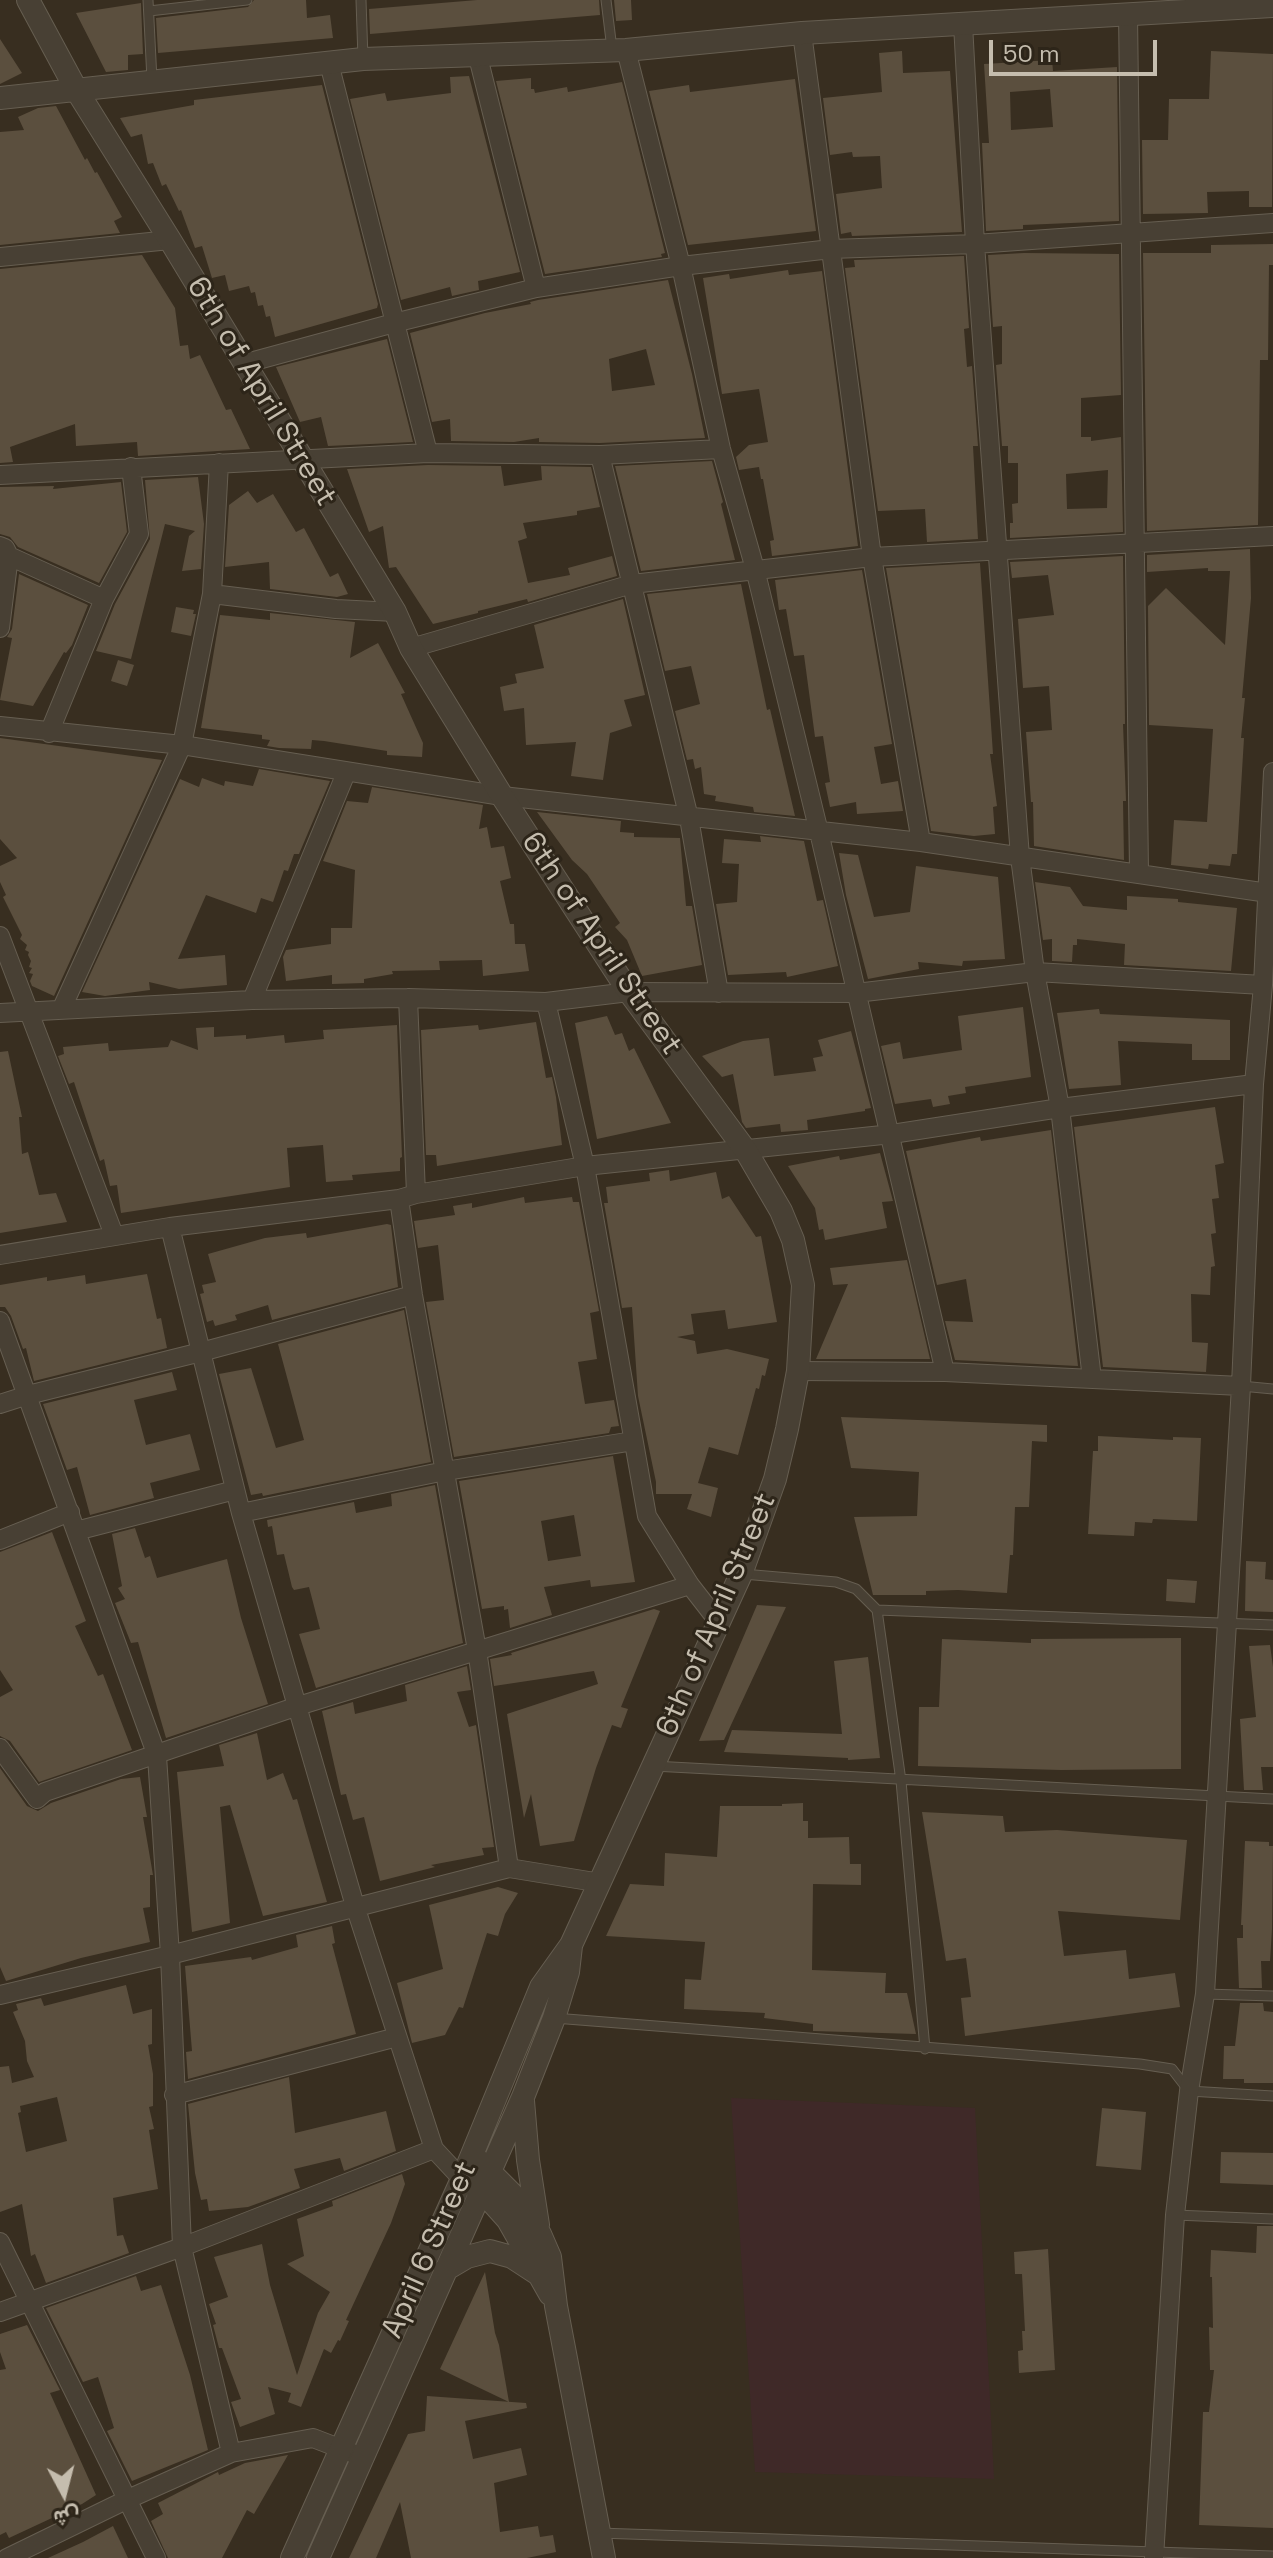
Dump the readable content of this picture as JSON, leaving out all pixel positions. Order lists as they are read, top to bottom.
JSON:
{
  "streets": {
    "street": ["6th of April Street", "April 6 Street"]
  },
  "crossings": [
    ["6th of April Street", "April 6 Street"]
  ],
  "scale_bar": "50 m",
  "north": "bottom"
}
